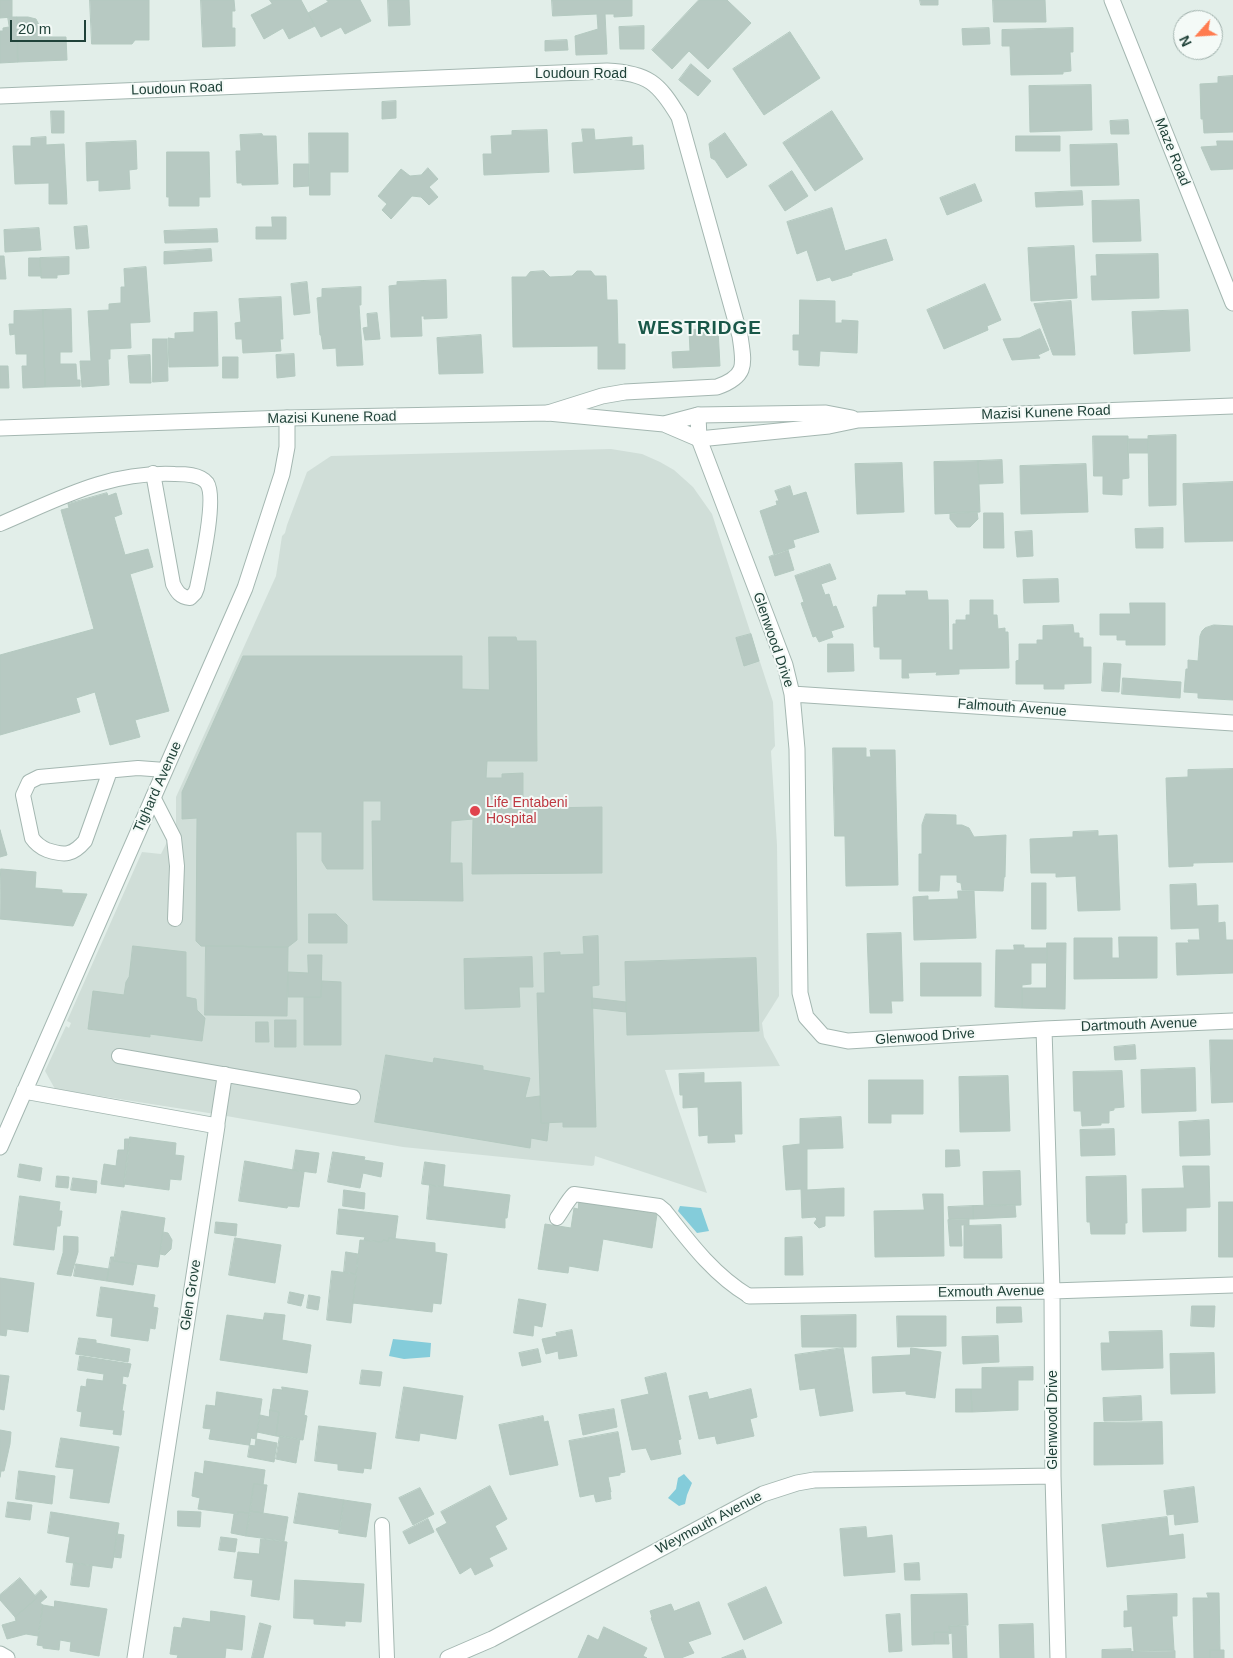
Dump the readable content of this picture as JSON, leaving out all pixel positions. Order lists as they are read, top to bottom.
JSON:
{
  "streets": {
    "street": [
      "Loudoun Road",
      "Maze Road",
      "Mazisi Kunene Road",
      "Glenwood Drive",
      "Falmouth Avenue",
      "Tighard Avenue",
      "Dartmouth Avenue",
      "Exmouth Avenue",
      "Glen Grove",
      "Weymouth Avenue"
    ]
  },
  "crossings": [
    ["Loudoun Road", "Mazisi Kunene Road"],
    ["Mazisi Kunene Road", "Glenwood Drive"],
    ["Mazisi Kunene Road", "Tighard Avenue"],
    ["Glenwood Drive", "Falmouth Avenue"],
    ["Glenwood Drive", "Dartmouth Avenue"],
    ["Glenwood Drive", "Exmouth Avenue"],
    ["Glenwood Drive", "Weymouth Avenue"]
  ],
  "districts": ["WESTRIDGE"],
  "places": ["Life Entabeni Hospital"],
  "scale_bar": "20 m",
  "north": "bottom left"
}
